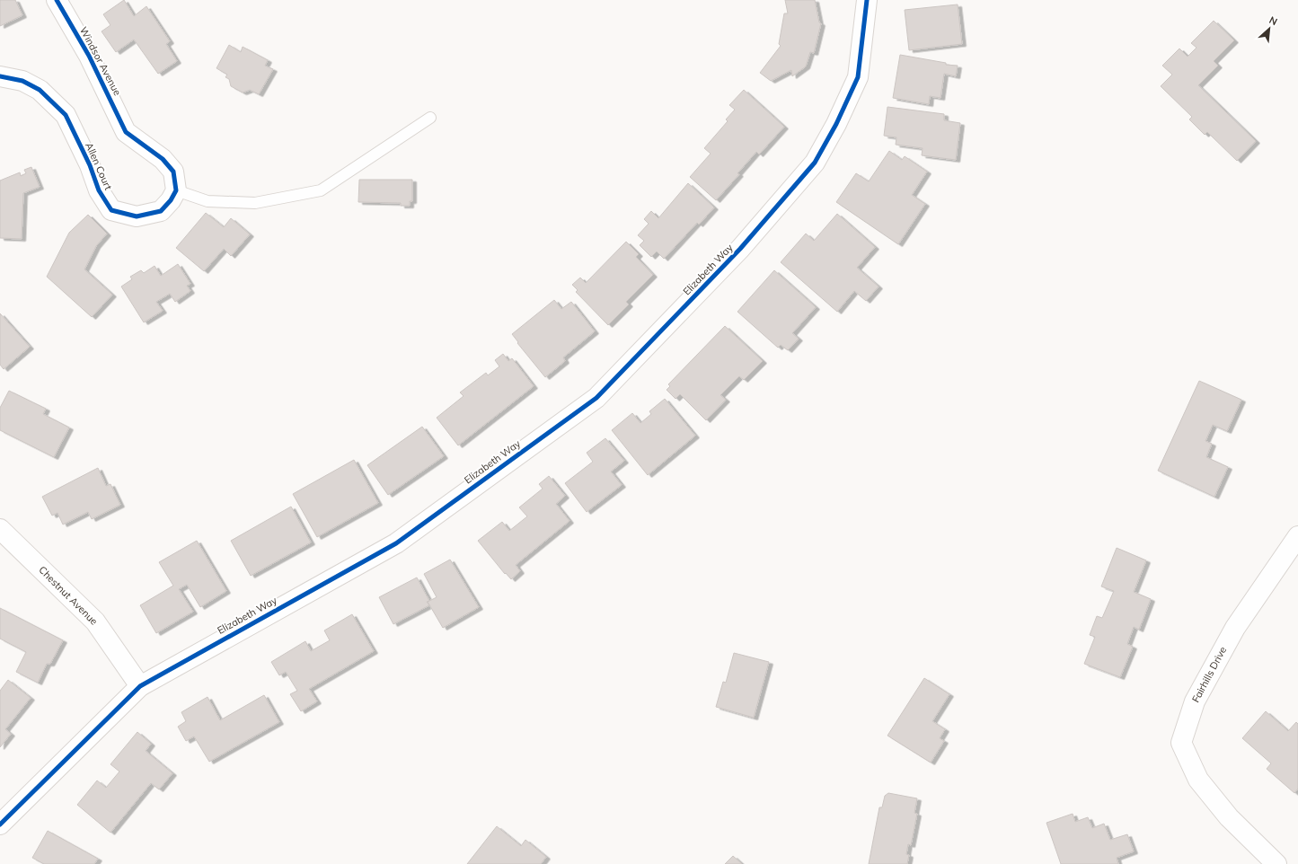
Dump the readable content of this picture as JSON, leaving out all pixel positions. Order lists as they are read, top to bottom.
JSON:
{
  "streets": {
    "street": [
      "Windsor Avenue",
      "Allen Court",
      "Elizabeth Way",
      "Chestnut Avenue",
      "Fairhills Drive"
    ]
  },
  "crossings": [
    ["Windsor Avenue", "Allen Court"],
    ["Elizabeth Way", "Chestnut Avenue"]
  ],
  "north": "top right"
}
